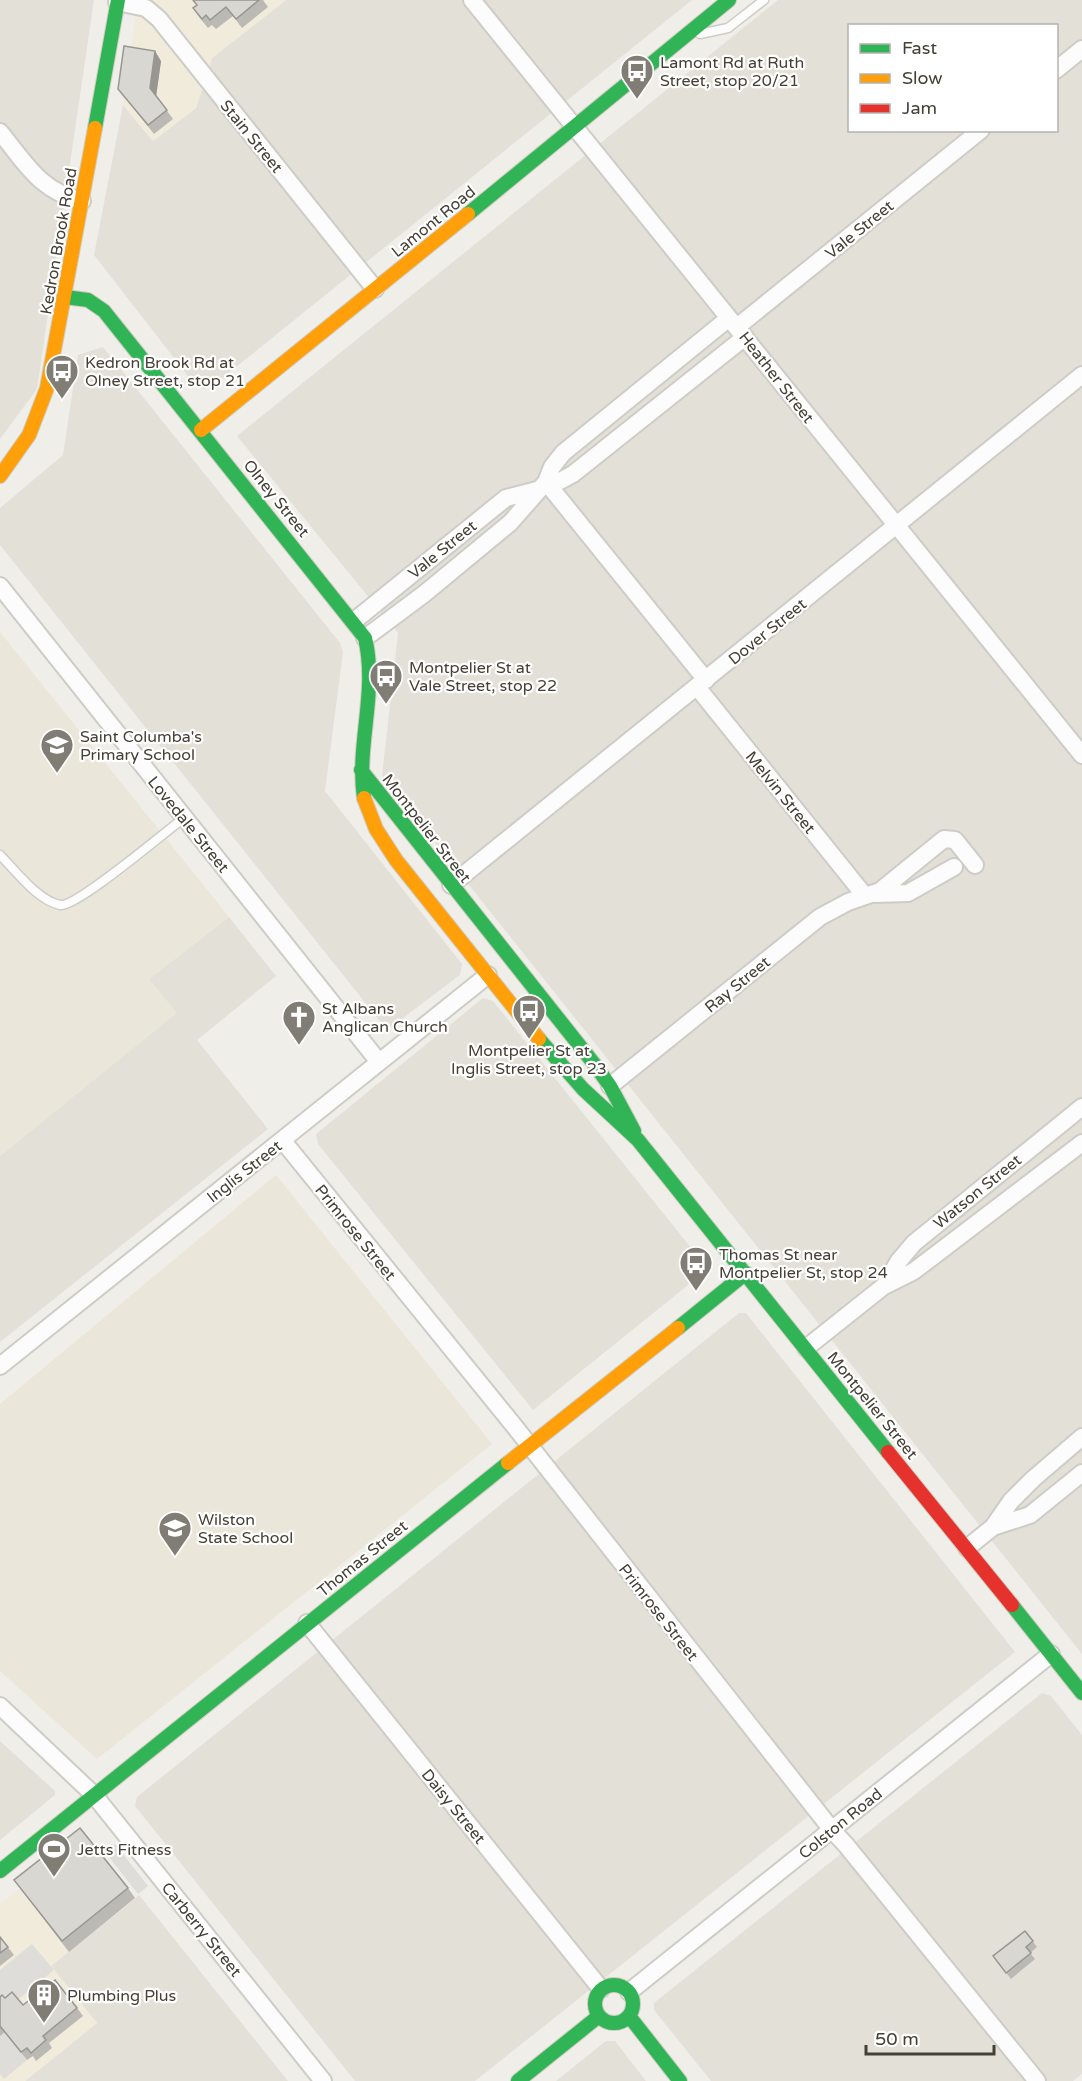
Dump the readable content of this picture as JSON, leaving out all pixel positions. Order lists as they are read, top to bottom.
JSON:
{
  "streets": {
    "street": [
      "Stain Street",
      "Lamont Road",
      "Vale Street",
      "Kedron Brook Road",
      "Heather Street",
      "Olney Street",
      "Dover Street",
      "Melvin Street",
      "Lovedale Street",
      "Montpelier Street",
      "Ray Street",
      "Inglis Street",
      "Watson Street",
      "Primrose Street",
      "Thomas Street",
      "Daisy Street",
      "Colston Road",
      "Carberry Street"
    ]
  },
  "crossings": [
    ["Stain Street", "Lamont Road"],
    ["Stain Street", "Kedron Brook Road"],
    ["Lamont Road", "Heather Street"],
    ["Lamont Road", "Olney Street"],
    ["Vale Street", "Heather Street"],
    ["Vale Street", "Olney Street"],
    ["Vale Street", "Melvin Street"],
    ["Kedron Brook Road", "Olney Street"],
    ["Heather Street", "Dover Street"],
    ["Olney Street", "Montpelier Street"],
    ["Dover Street", "Melvin Street"],
    ["Dover Street", "Montpelier Street"],
    ["Melvin Street", "Ray Street"],
    ["Lovedale Street", "Inglis Street"],
    ["Montpelier Street", "Ray Street"],
    ["Montpelier Street", "Inglis Street"],
    ["Montpelier Street", "Watson Street"],
    ["Montpelier Street", "Thomas Street"],
    ["Montpelier Street", "Colston Road"],
    ["Inglis Street", "Primrose Street"],
    ["Primrose Street", "Thomas Street"],
    ["Primrose Street", "Colston Road"],
    ["Thomas Street", "Daisy Street"],
    ["Thomas Street", "Carberry Street"],
    ["Daisy Street", "Colston Road"]
  ],
  "places": {
    "bus stop": [
      "Lamont Rd at Ruth Street, stop 20/21",
      "Kedron Brook Rd at Olney Street, stop 21",
      "Montpelier St at Vale Street, stop 22",
      "Montpelier St at Inglis Street, stop 23",
      "Thomas St near Montpelier St, stop 24"
    ],
    "school or university": ["Saint Columba's Primary School", "Wilston State School"],
    "church": ["St Albans Anglican Church"],
    "sports": ["Jetts Fitness"],
    "building": ["Plumbing Plus"]
  },
  "legend": ["Fast", "Slow", "Jam"],
  "scale_bar": "50 m"
}
